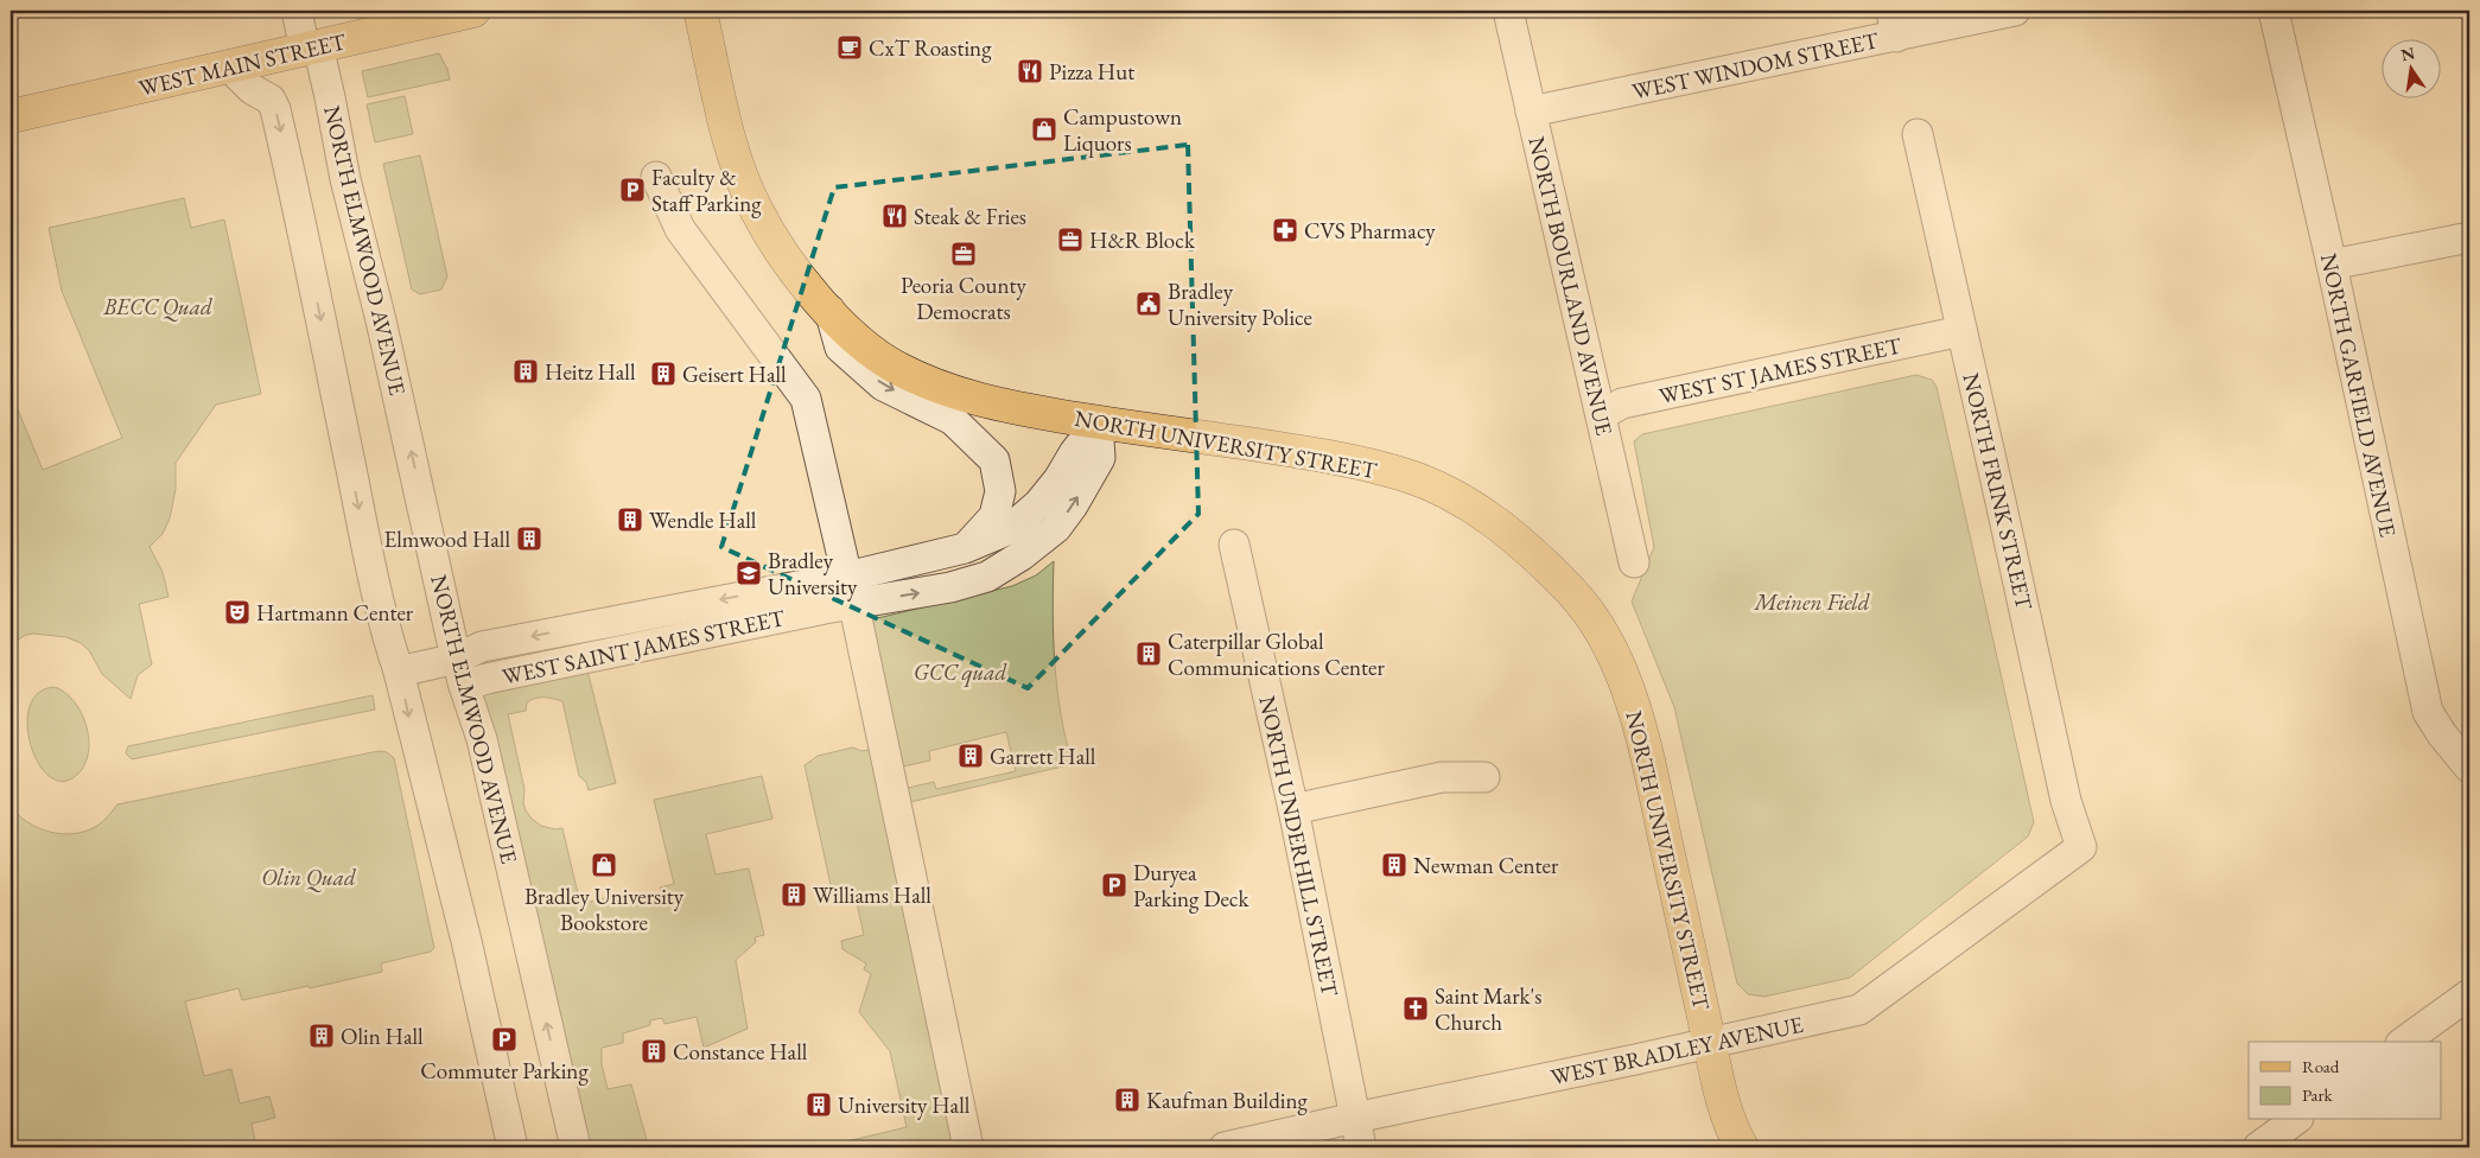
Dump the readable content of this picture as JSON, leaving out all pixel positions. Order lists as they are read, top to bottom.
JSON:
{
  "streets": {
    "main road": ["WEST MAIN STREET", "NORTH UNIVERSITY STREET"],
    "street": [
      "WEST WINDOM STREET",
      "NORTH ELMWOOD AVENUE",
      "NORTH BOURLAND AVENUE",
      "WEST ST JAMES STREET",
      "NORTH GARFIELD AVENUE",
      "NORTH FRINK STREET",
      "WEST SAINT JAMES STREET",
      "NORTH UNDERHILL STREET",
      "WEST BRADLEY AVENUE"
    ]
  },
  "crossings": [
    ["WEST MAIN STREET", "NORTH ELMWOOD AVENUE"],
    ["WEST WINDOM STREET", "NORTH BOURLAND AVENUE"],
    ["NORTH ELMWOOD AVENUE", "WEST SAINT JAMES STREET"],
    ["NORTH BOURLAND AVENUE", "WEST ST JAMES STREET"],
    ["WEST ST JAMES STREET", "NORTH FRINK STREET"],
    ["NORTH UNIVERSITY STREET", "WEST SAINT JAMES STREET"],
    ["NORTH UNIVERSITY STREET", "WEST BRADLEY AVENUE"],
    ["NORTH FRINK STREET", "WEST BRADLEY AVENUE"],
    ["NORTH UNDERHILL STREET", "WEST BRADLEY AVENUE"]
  ],
  "parks": [
    "BECC Quad",
    "Meinen Field",
    "GCC quad",
    "Olin Quad"
  ],
  "places": {
    "cafe": ["CxT Roasting"],
    "restaurant": ["Pizza Hut", "Steak & Fries"],
    "shop": ["Campustown Liquors", "Bradley University Bookstore"],
    "parking": ["Faculty & Staff Parking", "Duryea Parking Deck", "Commuter Parking"],
    "pharmacy": ["CVS Pharmacy"],
    "office": ["H&R Block", "Peoria County Democrats"],
    "public building": ["Bradley University Police"],
    "building": [
      "Heitz Hall",
      "Geisert Hall",
      "Wendle Hall",
      "Elmwood Hall",
      "Caterpillar Global Communications Center",
      "Garrett Hall",
      "Newman Center",
      "Williams Hall",
      "Olin Hall",
      "Constance Hall",
      "Kaufman Building",
      "University Hall"
    ],
    "school or university": ["Bradley University"],
    "theatre": ["Hartmann Center"],
    "church": ["Saint Mark's Church"]
  },
  "legend": ["Road", "Park"],
  "north": "top"
}
